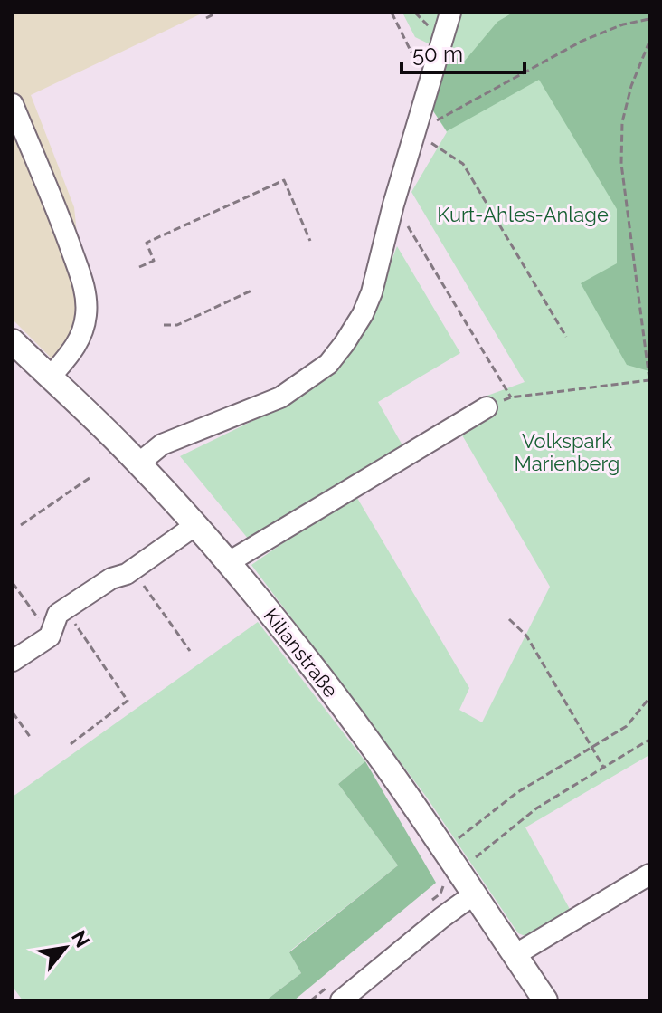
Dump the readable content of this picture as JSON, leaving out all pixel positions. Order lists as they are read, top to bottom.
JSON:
{
  "streets": {
    "main road": ["Kilianstraße"]
  },
  "parks": ["Kurt-Ahles-Anlage", "Volkspark Marienberg"],
  "scale_bar": "50 m",
  "north": "top right"
}
